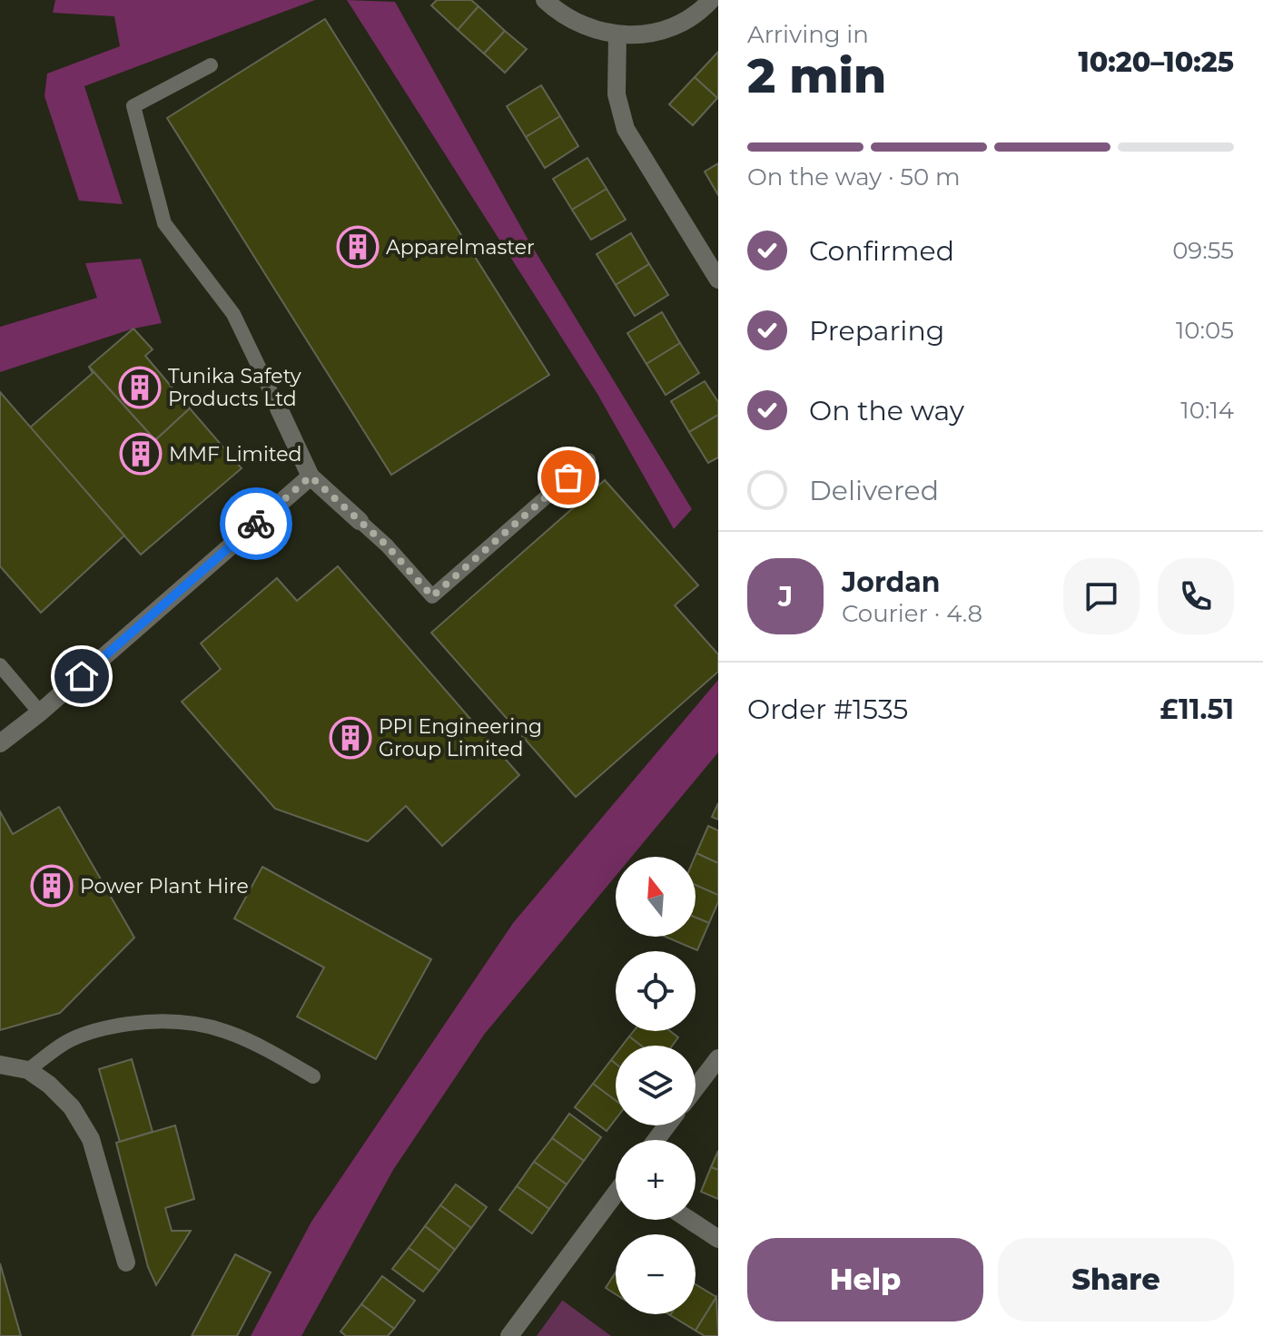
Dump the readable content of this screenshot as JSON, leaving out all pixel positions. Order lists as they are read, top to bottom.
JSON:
{
  "places": {
    "building": [
      "Apparelmaster",
      "Tunika Safety Products Ltd",
      "MMF Limited",
      "PPI Engineering Group Limited",
      "Power Plant Hire"
    ]
  },
  "north": "top",
  "page": {
    "heading": ["2 min", "Arriving in", "10:20–10:25"],
    "panel": [
      "Jordan",
      "Courier · 4.8",
      "Order #1535",
      "£11.51"
    ],
    "bar": "On the way · 50 m",
    "list": [
      ["Confirmed", "09:55"],
      ["Preparing", "10:05"],
      ["On the way", "10:14"],
      "Delivered"
    ],
    "round": "J",
    "map_buttons": ["+", "−"],
    "buttons": ["Help", "Share"]
  }
}
